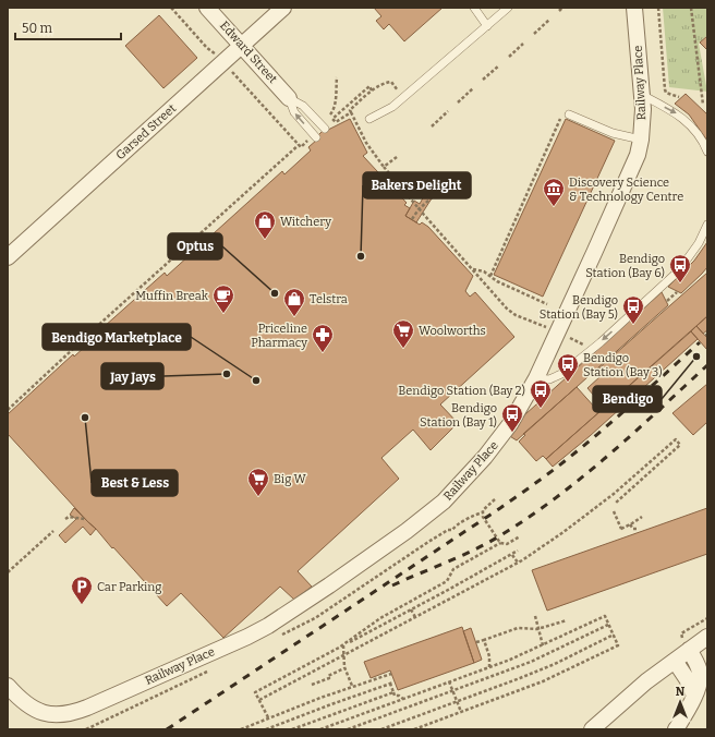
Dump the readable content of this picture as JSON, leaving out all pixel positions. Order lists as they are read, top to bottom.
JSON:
{
  "streets": {
    "street": ["Edward Street", "Railway Place", "Garsed Street"]
  },
  "crossings": [
    ["Edward Street", "Garsed Street"]
  ],
  "places": {
    "museum": ["Discovery Science & Technology Centre"],
    "shop": ["Witchery", "Telstra"],
    "other": [
      "Bakers Delight",
      "Optus",
      "Bendigo",
      "Jay Jays",
      "Bendigo Marketplace",
      "Best & Less"
    ],
    "bus stop": [
      "Bendigo Station (Bay 6)",
      "Bendigo Station (Bay 5)",
      "Bendigo Station (Bay 3)",
      "Bendigo Station (Bay 2)",
      "Bendigo Station (Bay 1)"
    ],
    "cafe": ["Muffin Break"],
    "supermarket": ["Woolworths", "Big W"],
    "pharmacy": ["Priceline Pharmacy"],
    "parking": ["Car Parking"]
  },
  "scale_bar": "50 m",
  "north": "top"
}
